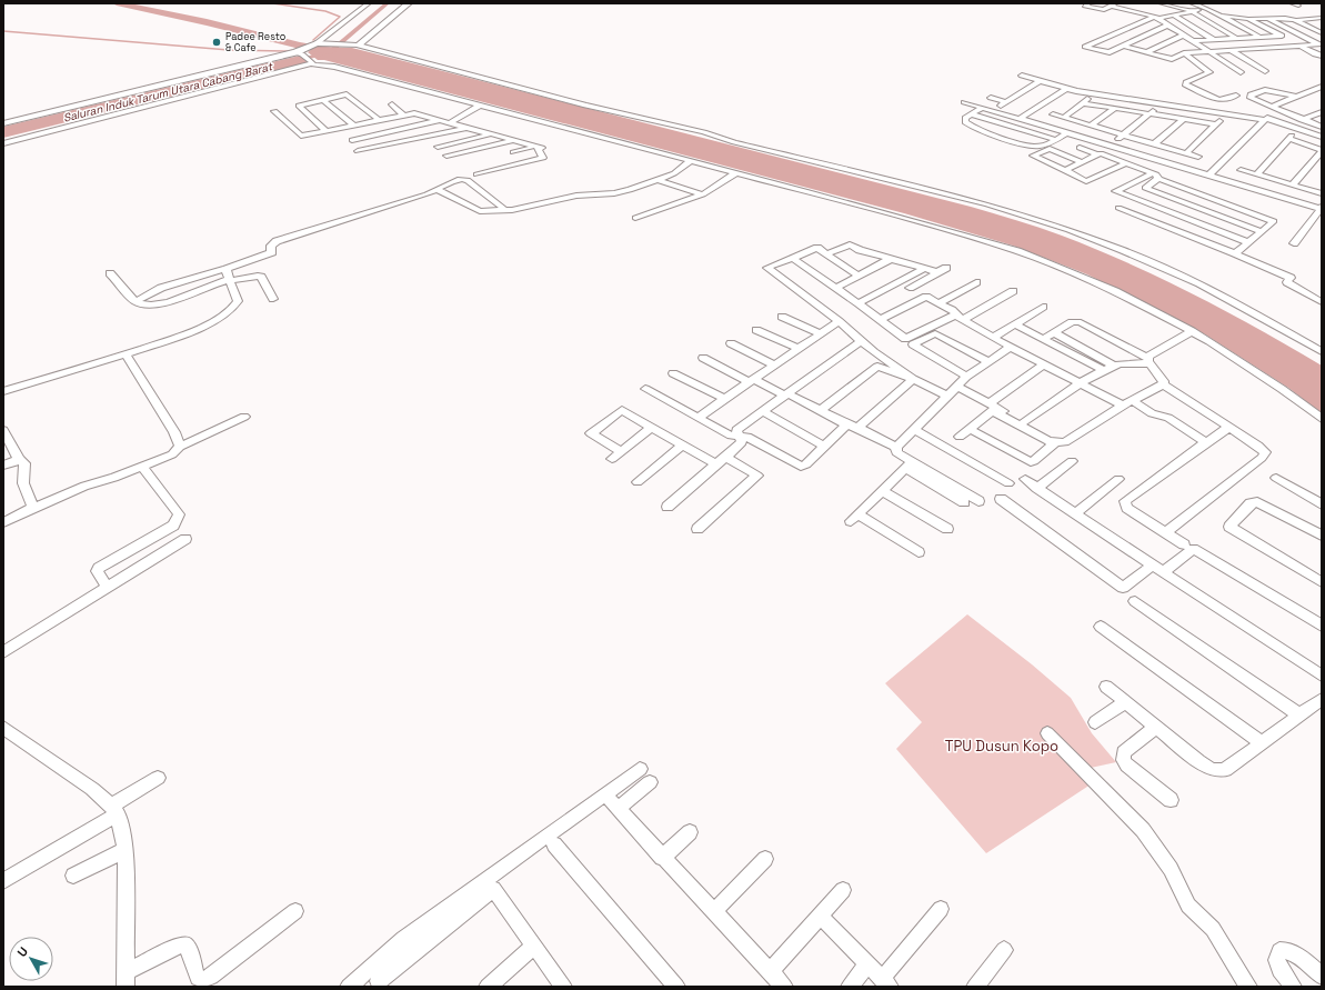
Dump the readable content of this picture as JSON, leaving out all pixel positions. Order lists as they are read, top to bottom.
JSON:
{
  "water": ["Saluran Induk Tarum Utara Cabang Barat"],
  "parks": ["TPU Dusun Kopo"],
  "places": ["Padee Resto & Cafe"],
  "north": "top left"
}
